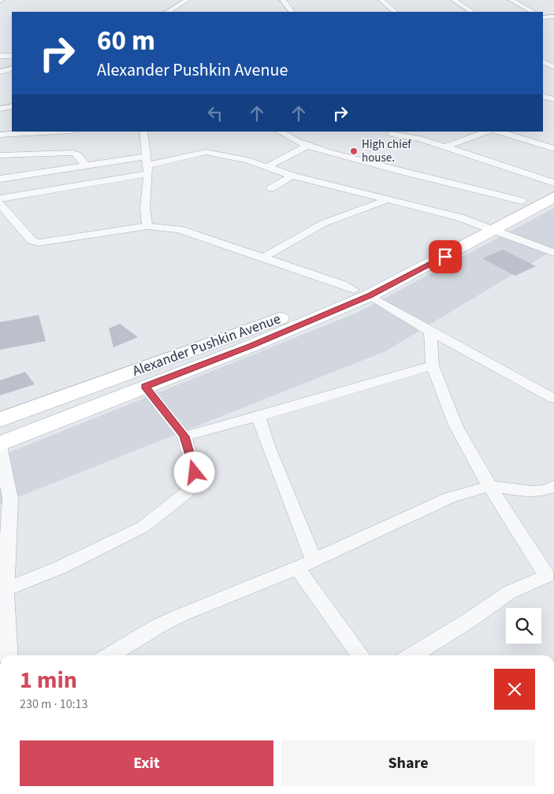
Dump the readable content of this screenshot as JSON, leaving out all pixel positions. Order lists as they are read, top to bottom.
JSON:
{
  "streets": {
    "main road": ["Alexander Pushkin Avenue"]
  },
  "places": ["High chief house."],
  "page": {
    "turn": ["60 m", "Alexander Pushkin Avenue"],
    "heading": ["1 min", "230 m · 10:13"],
    "buttons": ["Exit", "Share"]
  }
}
